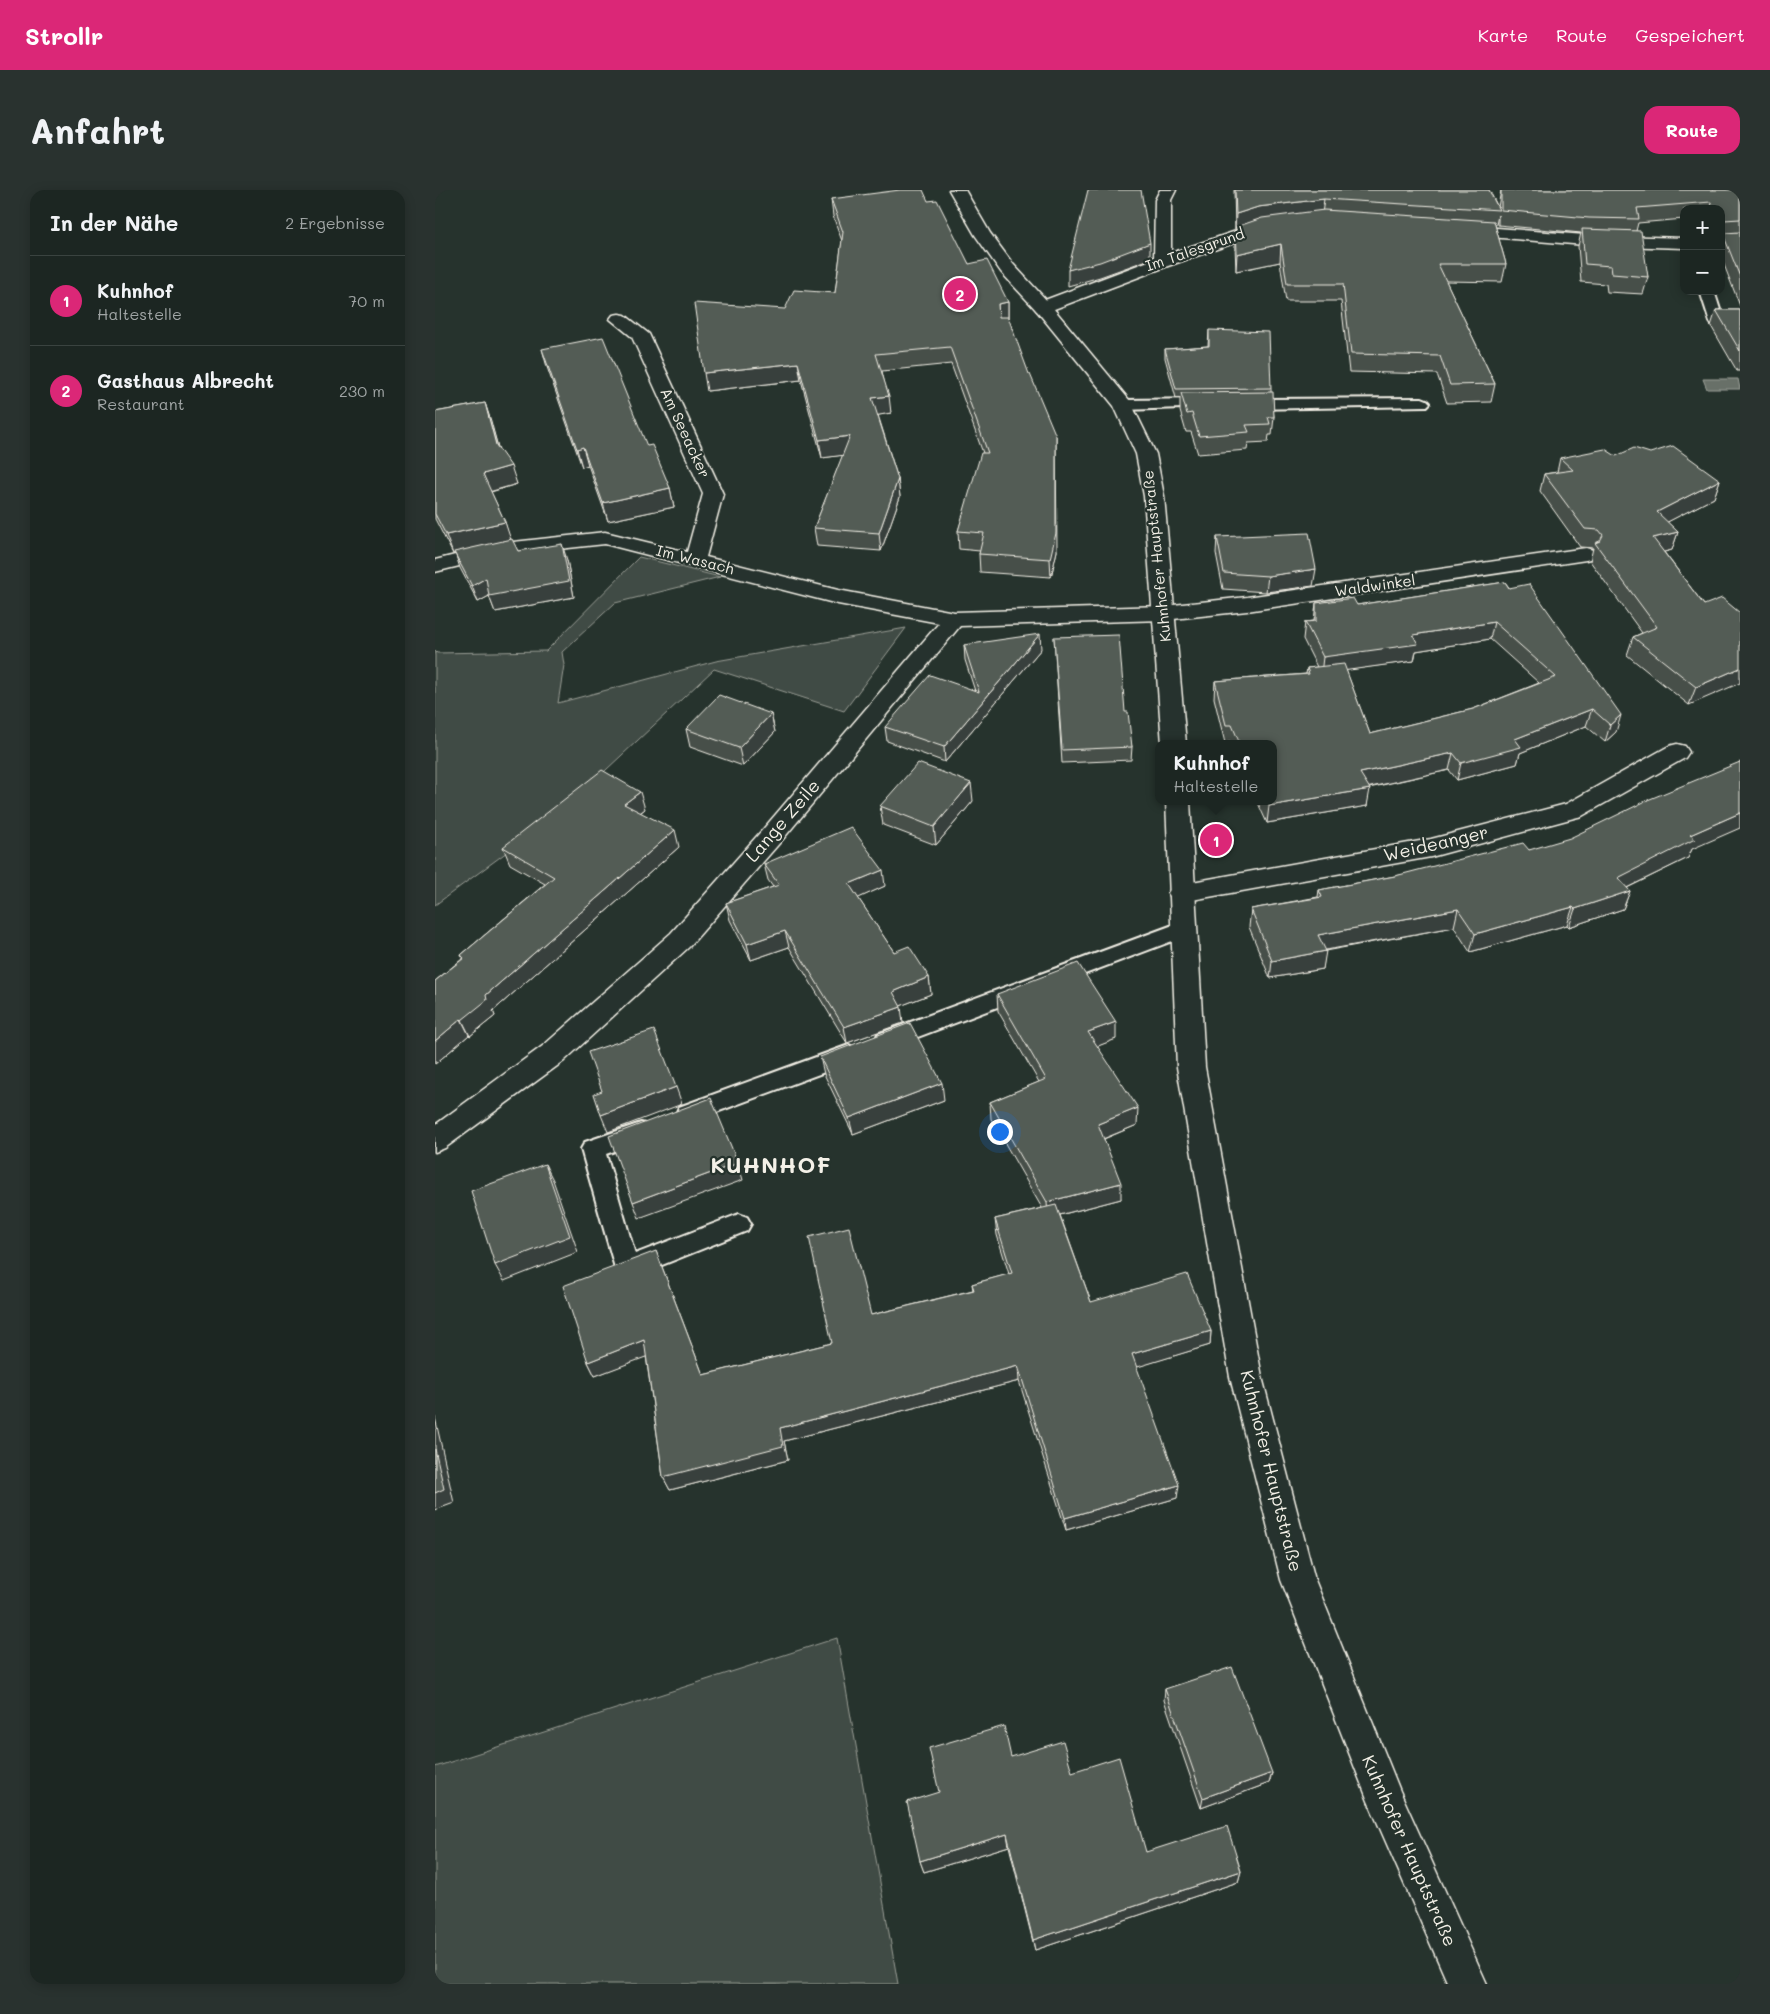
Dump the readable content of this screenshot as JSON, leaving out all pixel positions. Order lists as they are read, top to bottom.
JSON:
{
  "streets": {
    "street": [
      "Im Talesgrund",
      "Am Seeacker",
      "Kuhnhofer Hauptstraße",
      "Im Wasach",
      "Waldwinkel",
      "Lange Zeile",
      "Weideanger"
    ]
  },
  "crossings": [
    ["Im Talesgrund", "Kuhnhofer Hauptstraße"],
    ["Am Seeacker", "Im Wasach"],
    ["Kuhnhofer Hauptstraße", "Waldwinkel"],
    ["Kuhnhofer Hauptstraße", "Weideanger"],
    ["Im Wasach", "Lange Zeile"]
  ],
  "districts": ["KUHNHOF"],
  "page": {
    "header": "Strollr",
    "nav": ["Karte", "Route", "Gespeichert"],
    "buttons": "Route",
    "title": "Anfahrt",
    "heading": ["In der Nähe", "2 Ergebnisse"],
    "map_buttons": ["+", "−"],
    "list": [
      {
        "mark": "1",
        "name": "Kuhnhof",
        "note": "Haltestelle",
        "value": "70 m"
      },
      {
        "mark": "2",
        "name": "Gasthaus Albrecht",
        "note": "Restaurant",
        "value": "230 m"
      }
    ],
    "pins": ["2", "1"],
    "popup": ["Kuhnhof", "Haltestelle"]
  }
}
